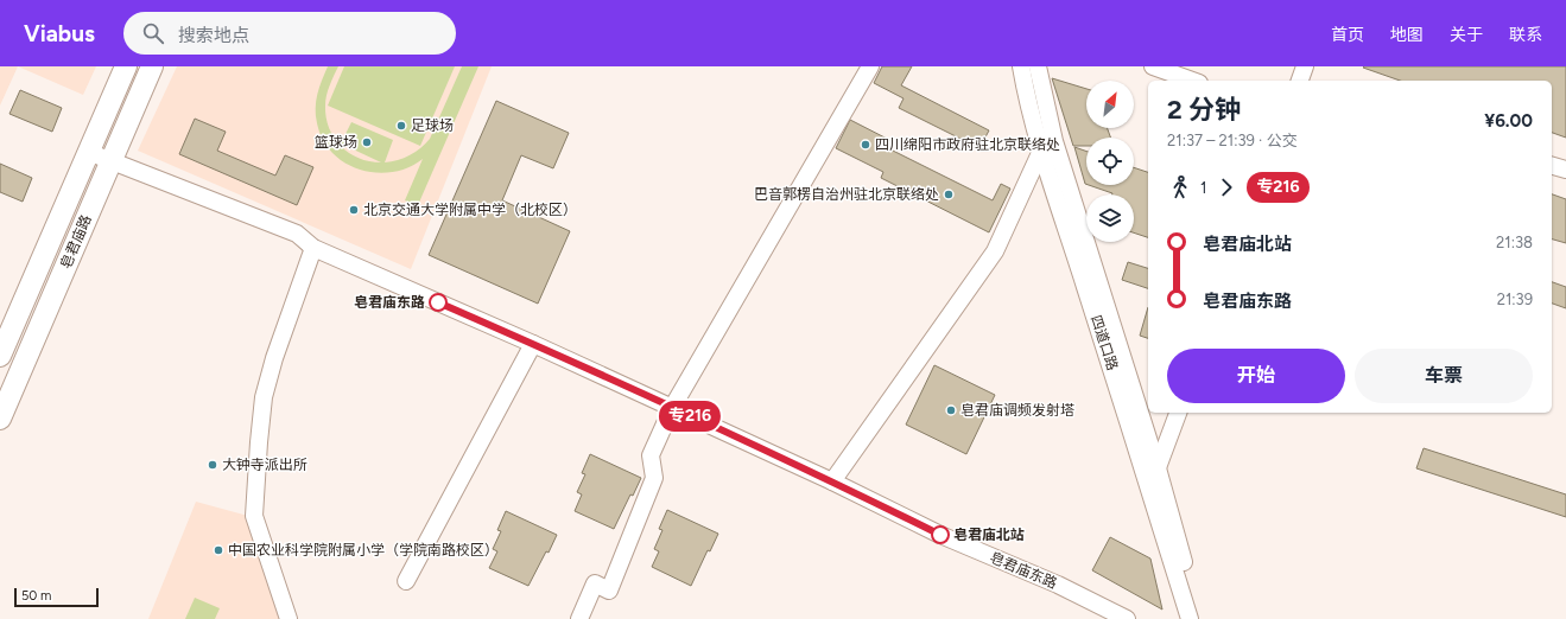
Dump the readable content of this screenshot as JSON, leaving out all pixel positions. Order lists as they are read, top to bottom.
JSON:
{
  "streets": {
    "main road": ["皂君庙路"],
    "street": ["四道口路", "皂君庙东路"]
  },
  "crossings": [
    ["皂君庙路", "皂君庙东路"]
  ],
  "places": [
    "足球场",
    "篮球场",
    "四川绵阳市政府驻北京联络处",
    "巴音郭楞自治州驻北京联络处",
    "北京交通大学附属中学（北校区）",
    "皂君庙东路",
    "皂君庙调频发射塔",
    "大钟寺派出所",
    "皂君庙北站",
    "中国农业科学院附属小学（学院南路校区）"
  ],
  "lines": ["bus line 专216"],
  "scale_bar": "50 m",
  "north": "top right",
  "page": {
    "header": "Viabus",
    "search": "搜索地点",
    "nav": [
      "首页",
      "地图",
      "关于",
      "联系"
    ],
    "on_map": "专216",
    "heading": ["2 分钟", "21:37 – 21:39 · 公交", "¥6.00"],
    "legs": ["1", "专216"],
    "list": [
      {
        "name": "皂君庙北站",
        "value": "21:38"
      },
      {
        "name": "皂君庙东路",
        "value": "21:39"
      }
    ],
    "buttons": ["开始", "车票"],
    "scale": "50 m"
  }
}
